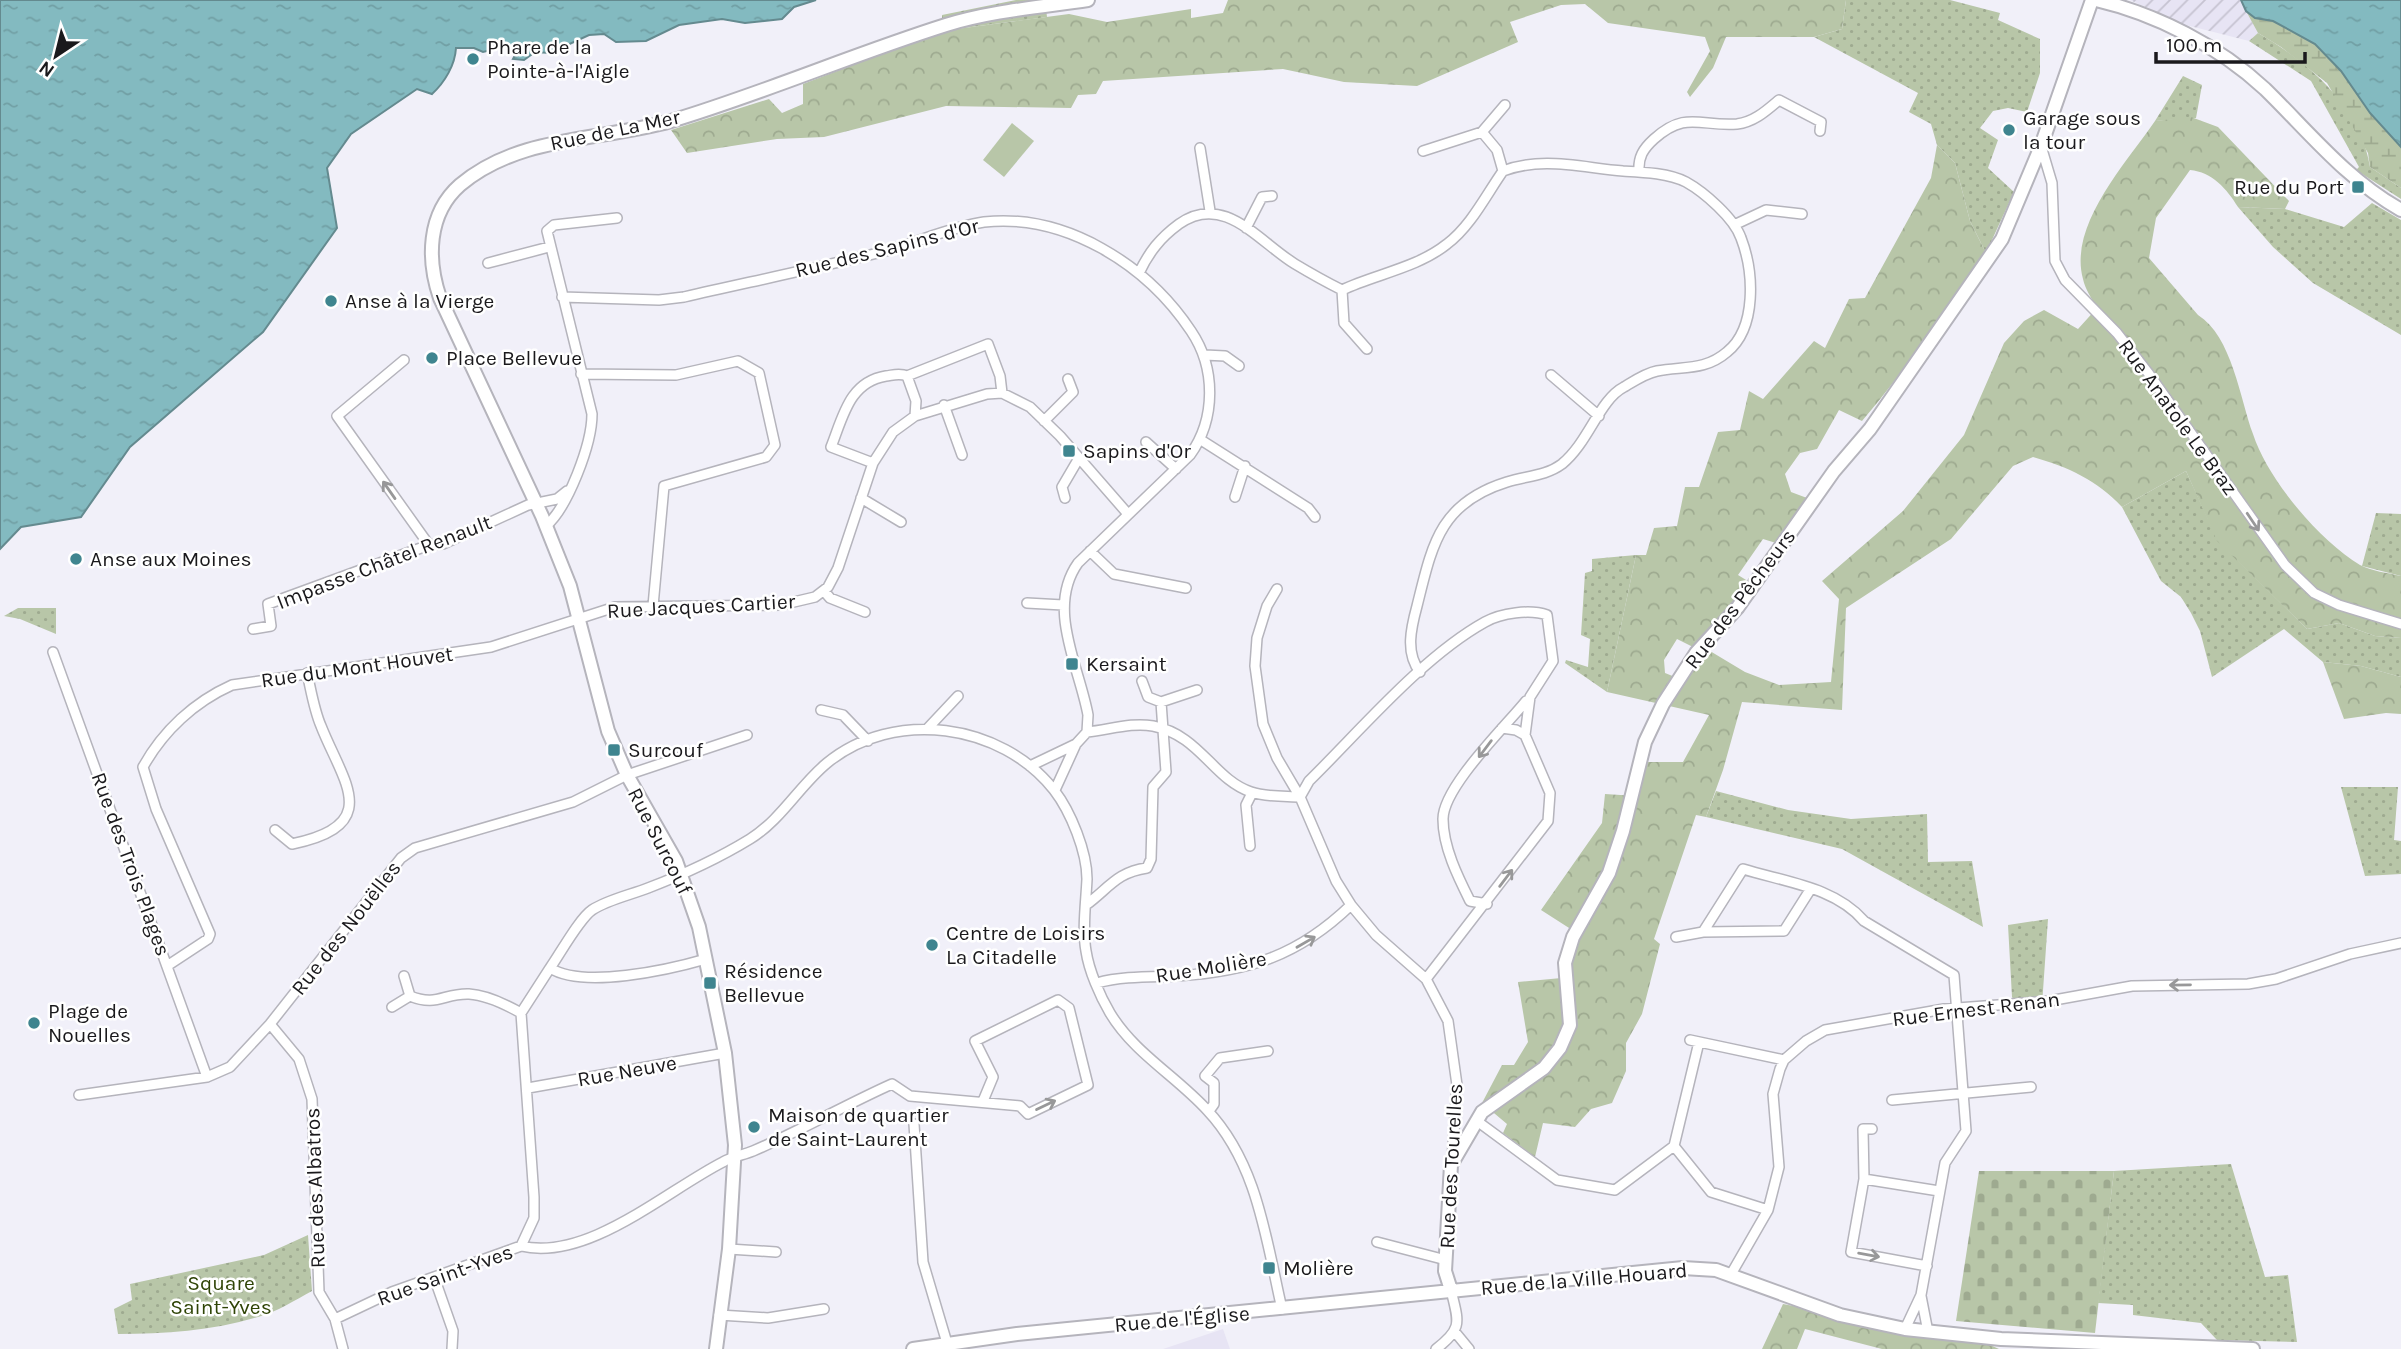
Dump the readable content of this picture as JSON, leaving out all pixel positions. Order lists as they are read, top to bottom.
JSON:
{
  "streets": {
    "street": [
      "Rue de La Mer",
      "Rue des Sapins d'Or",
      "Rue Anatole Le Braz",
      "Impasse Châtel Renault",
      "Rue des Pêcheurs",
      "Rue Jacques Cartier",
      "Rue du Mont Houvet",
      "Rue Surcouf",
      "Rue des Trois Plages",
      "Rue des Nouëlles",
      "Rue Molière",
      "Rue Ernest Renan",
      "Rue Neuve",
      "Rue des Tourelles",
      "Rue des Albatros",
      "Rue Saint-Yves",
      "Rue de la Ville Houard",
      "Rue de l'Église"
    ]
  },
  "crossings": [
    ["Rue de La Mer", "Rue Surcouf"],
    ["Rue Anatole Le Braz", "Rue des Pêcheurs"],
    ["Impasse Châtel Renault", "Rue Surcouf"],
    ["Rue des Pêcheurs", "Rue des Tourelles"],
    ["Rue Jacques Cartier", "Rue du Mont Houvet"],
    ["Rue Jacques Cartier", "Rue Surcouf"],
    ["Rue du Mont Houvet", "Rue Surcouf"],
    ["Rue du Mont Houvet", "Rue des Trois Plages"],
    ["Rue Surcouf", "Rue des Nouëlles"],
    ["Rue Surcouf", "Rue Neuve"],
    ["Rue Surcouf", "Rue Saint-Yves"],
    ["Rue des Trois Plages", "Rue des Nouëlles"],
    ["Rue des Nouëlles", "Rue des Albatros"],
    ["Rue Molière", "Rue des Tourelles"],
    ["Rue des Tourelles", "Rue de la Ville Houard"],
    ["Rue des Tourelles", "Rue de l'Église"],
    ["Rue des Albatros", "Rue Saint-Yves"],
    ["Rue de la Ville Houard", "Rue de l'Église"]
  ],
  "one_way": ["Rue Anatole Le Braz", "Rue Molière", "Rue Ernest Renan"],
  "parks": ["Square Saint-Yves"],
  "places": {
    "other": [
      "Phare de la Pointe-à-l'Aigle",
      "Garage sous la tour",
      "Anse à la Vierge",
      "Place Bellevue",
      "Anse aux Moines",
      "Centre de Loisirs La Citadelle",
      "Plage de Nouelles",
      "Maison de quartier de Saint-Laurent"
    ],
    "transit": [
      "Rue du Port",
      "Sapins d'Or",
      "Kersaint",
      "Surcouf",
      "Résidence Bellevue",
      "Molière"
    ]
  },
  "scale_bar": "100 m",
  "north": "bottom left"
}
